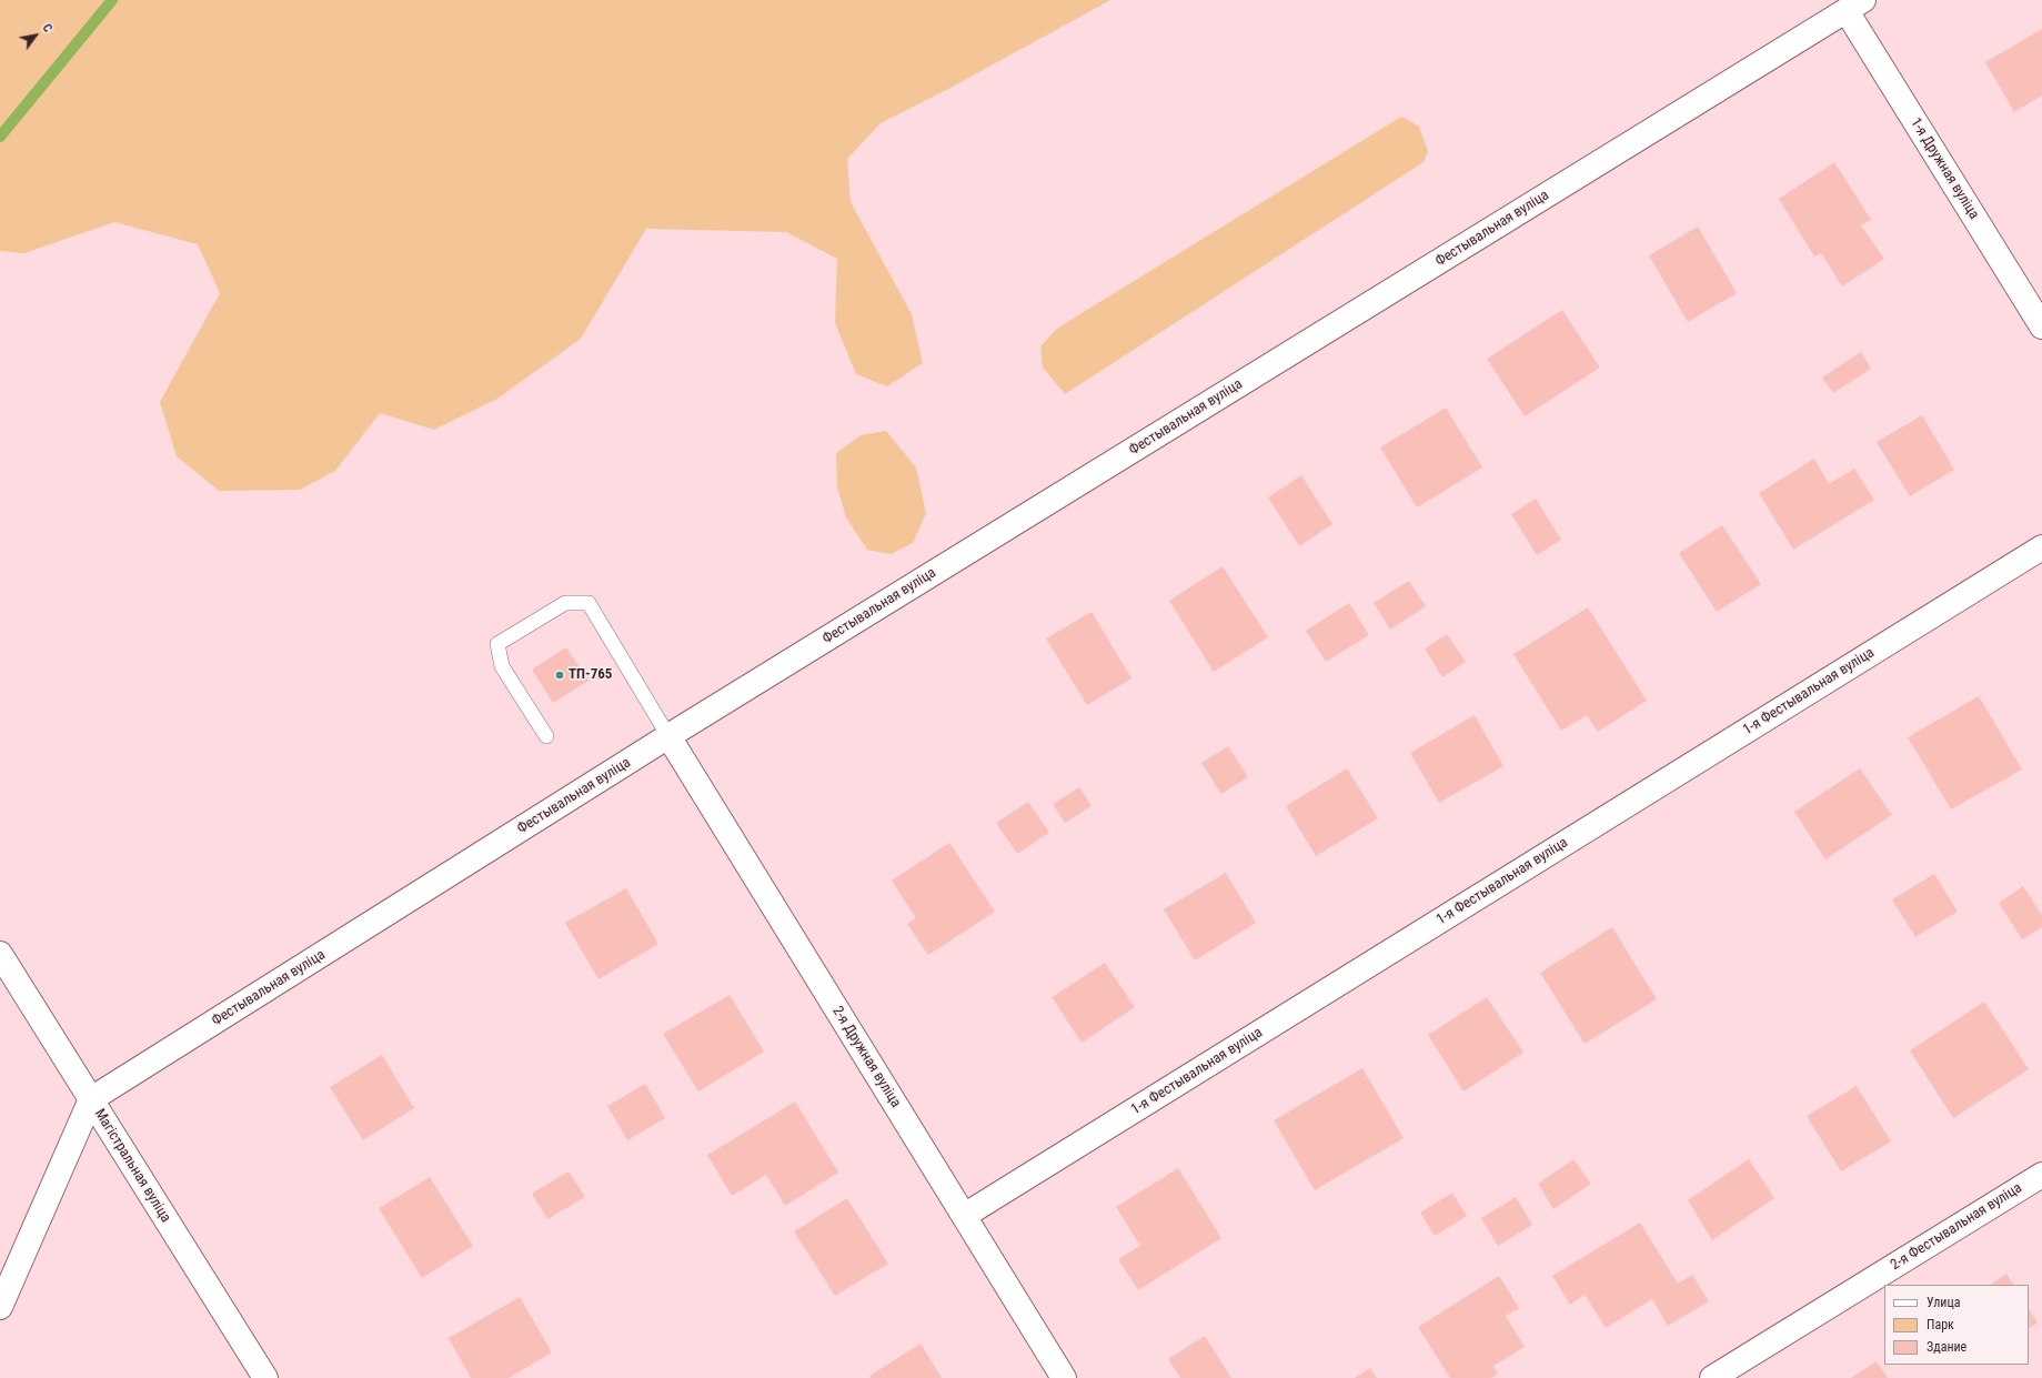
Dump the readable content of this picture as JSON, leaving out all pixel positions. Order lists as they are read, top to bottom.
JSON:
{
  "streets": {
    "street": [
      "1-я Дружная вуліца",
      "Фестывальная вуліца",
      "1-я Фестывальная вуліца",
      "2-я Дружная вуліца",
      "Магістральная вуліца",
      "2-я Фестывальная вуліца"
    ]
  },
  "crossings": [
    ["1-я Дружная вуліца", "Фестывальная вуліца"],
    ["Фестывальная вуліца", "2-я Дружная вуліца"],
    ["Фестывальная вуліца", "Магістральная вуліца"],
    ["1-я Фестывальная вуліца", "2-я Дружная вуліца"]
  ],
  "places": ["ТП-765"],
  "legend": ["Улица", "Парк", "Здание"],
  "north": "top right"
}
